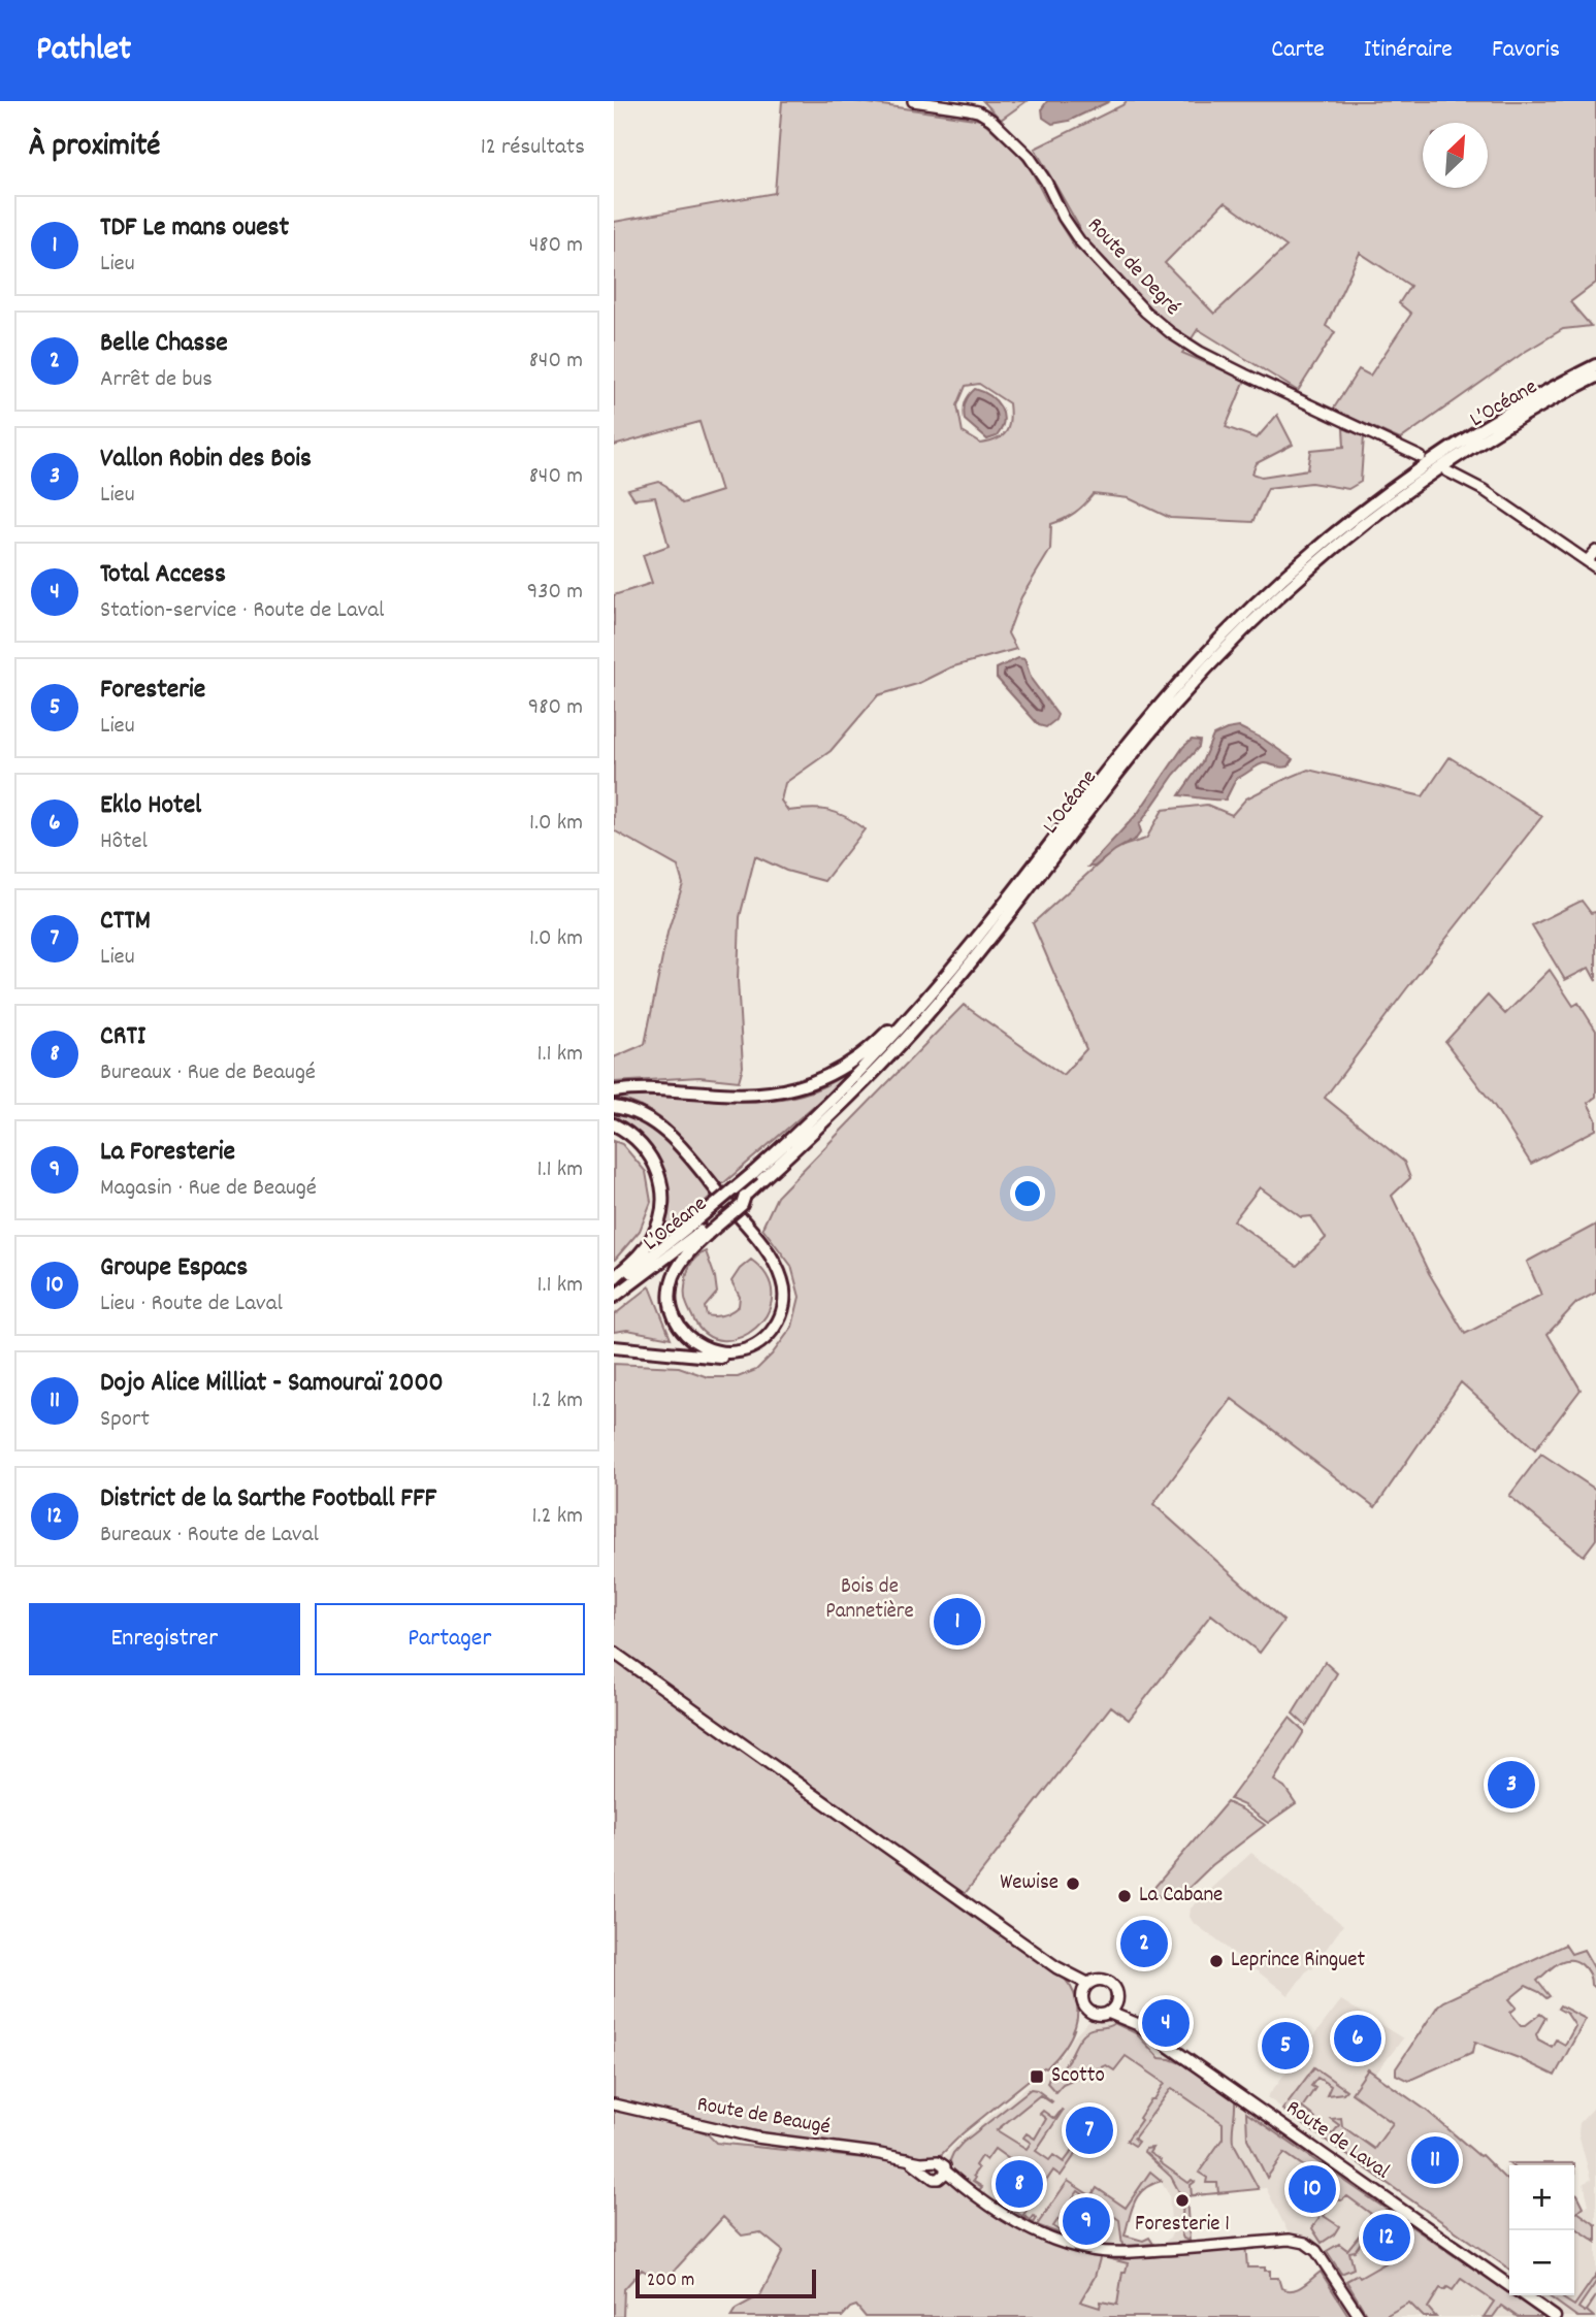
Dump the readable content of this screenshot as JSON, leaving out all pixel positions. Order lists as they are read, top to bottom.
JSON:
{
  "streets": {
    "highway": ["L’Océane"],
    "main road": ["Route de Laval"],
    "street": ["Route de Degré", "Route de Beaugé"]
  },
  "parks": ["Bois de Pannetière"],
  "places": {
    "other": [
      "Wewise",
      "La Cabane",
      "Leprince Ringuet",
      "Foresterie 1"
    ],
    "transit": ["Scotto"]
  },
  "scale_bar": "200 m",
  "north": "top right",
  "page": {
    "header": "Pathlet",
    "nav": ["Carte", "Itinéraire", "Favoris"],
    "heading": ["À proximité", "12 résultats"],
    "list": [
      {
        "mark": "1",
        "name": "TDF Le mans ouest",
        "note": "Lieu",
        "value": "480 m"
      },
      {
        "mark": "2",
        "name": "Belle Chasse",
        "note": "Arrêt de bus",
        "value": "840 m"
      },
      {
        "mark": "3",
        "name": "Vallon Robin des Bois",
        "note": "Lieu",
        "value": "840 m"
      },
      {
        "mark": "4",
        "name": "Total Access",
        "note": "Station-service · Route de Laval",
        "value": "930 m"
      },
      {
        "mark": "5",
        "name": "Foresterie",
        "note": "Lieu",
        "value": "980 m"
      },
      {
        "mark": "6",
        "name": "Eklo Hotel",
        "note": "Hôtel",
        "value": "1.0 km"
      },
      {
        "mark": "7",
        "name": "CTTM",
        "note": "Lieu",
        "value": "1.0 km"
      },
      {
        "mark": "8",
        "name": "CRTI",
        "note": "Bureaux · Rue de Beaugé",
        "value": "1.1 km"
      },
      {
        "mark": "9",
        "name": "La Foresterie",
        "note": "Magasin · Rue de Beaugé",
        "value": "1.1 km"
      },
      {
        "mark": "10",
        "name": "Groupe Espacs",
        "note": "Lieu · Route de Laval",
        "value": "1.1 km"
      },
      {
        "mark": "11",
        "name": "Dojo Alice Milliat - Samouraï 2000",
        "note": "Sport",
        "value": "1.2 km"
      },
      {
        "mark": "12",
        "name": "District de la Sarthe Football FFF",
        "note": "Bureaux · Route de Laval",
        "value": "1.2 km"
      }
    ],
    "buttons": ["Enregistrer", "Partager"],
    "pins": [
      "1",
      "3",
      "2",
      "4",
      "6",
      "5",
      "7",
      "11",
      "8",
      "10",
      "9",
      "12"
    ],
    "map_buttons": ["+", "−"],
    "scale": "200 m"
  }
}
